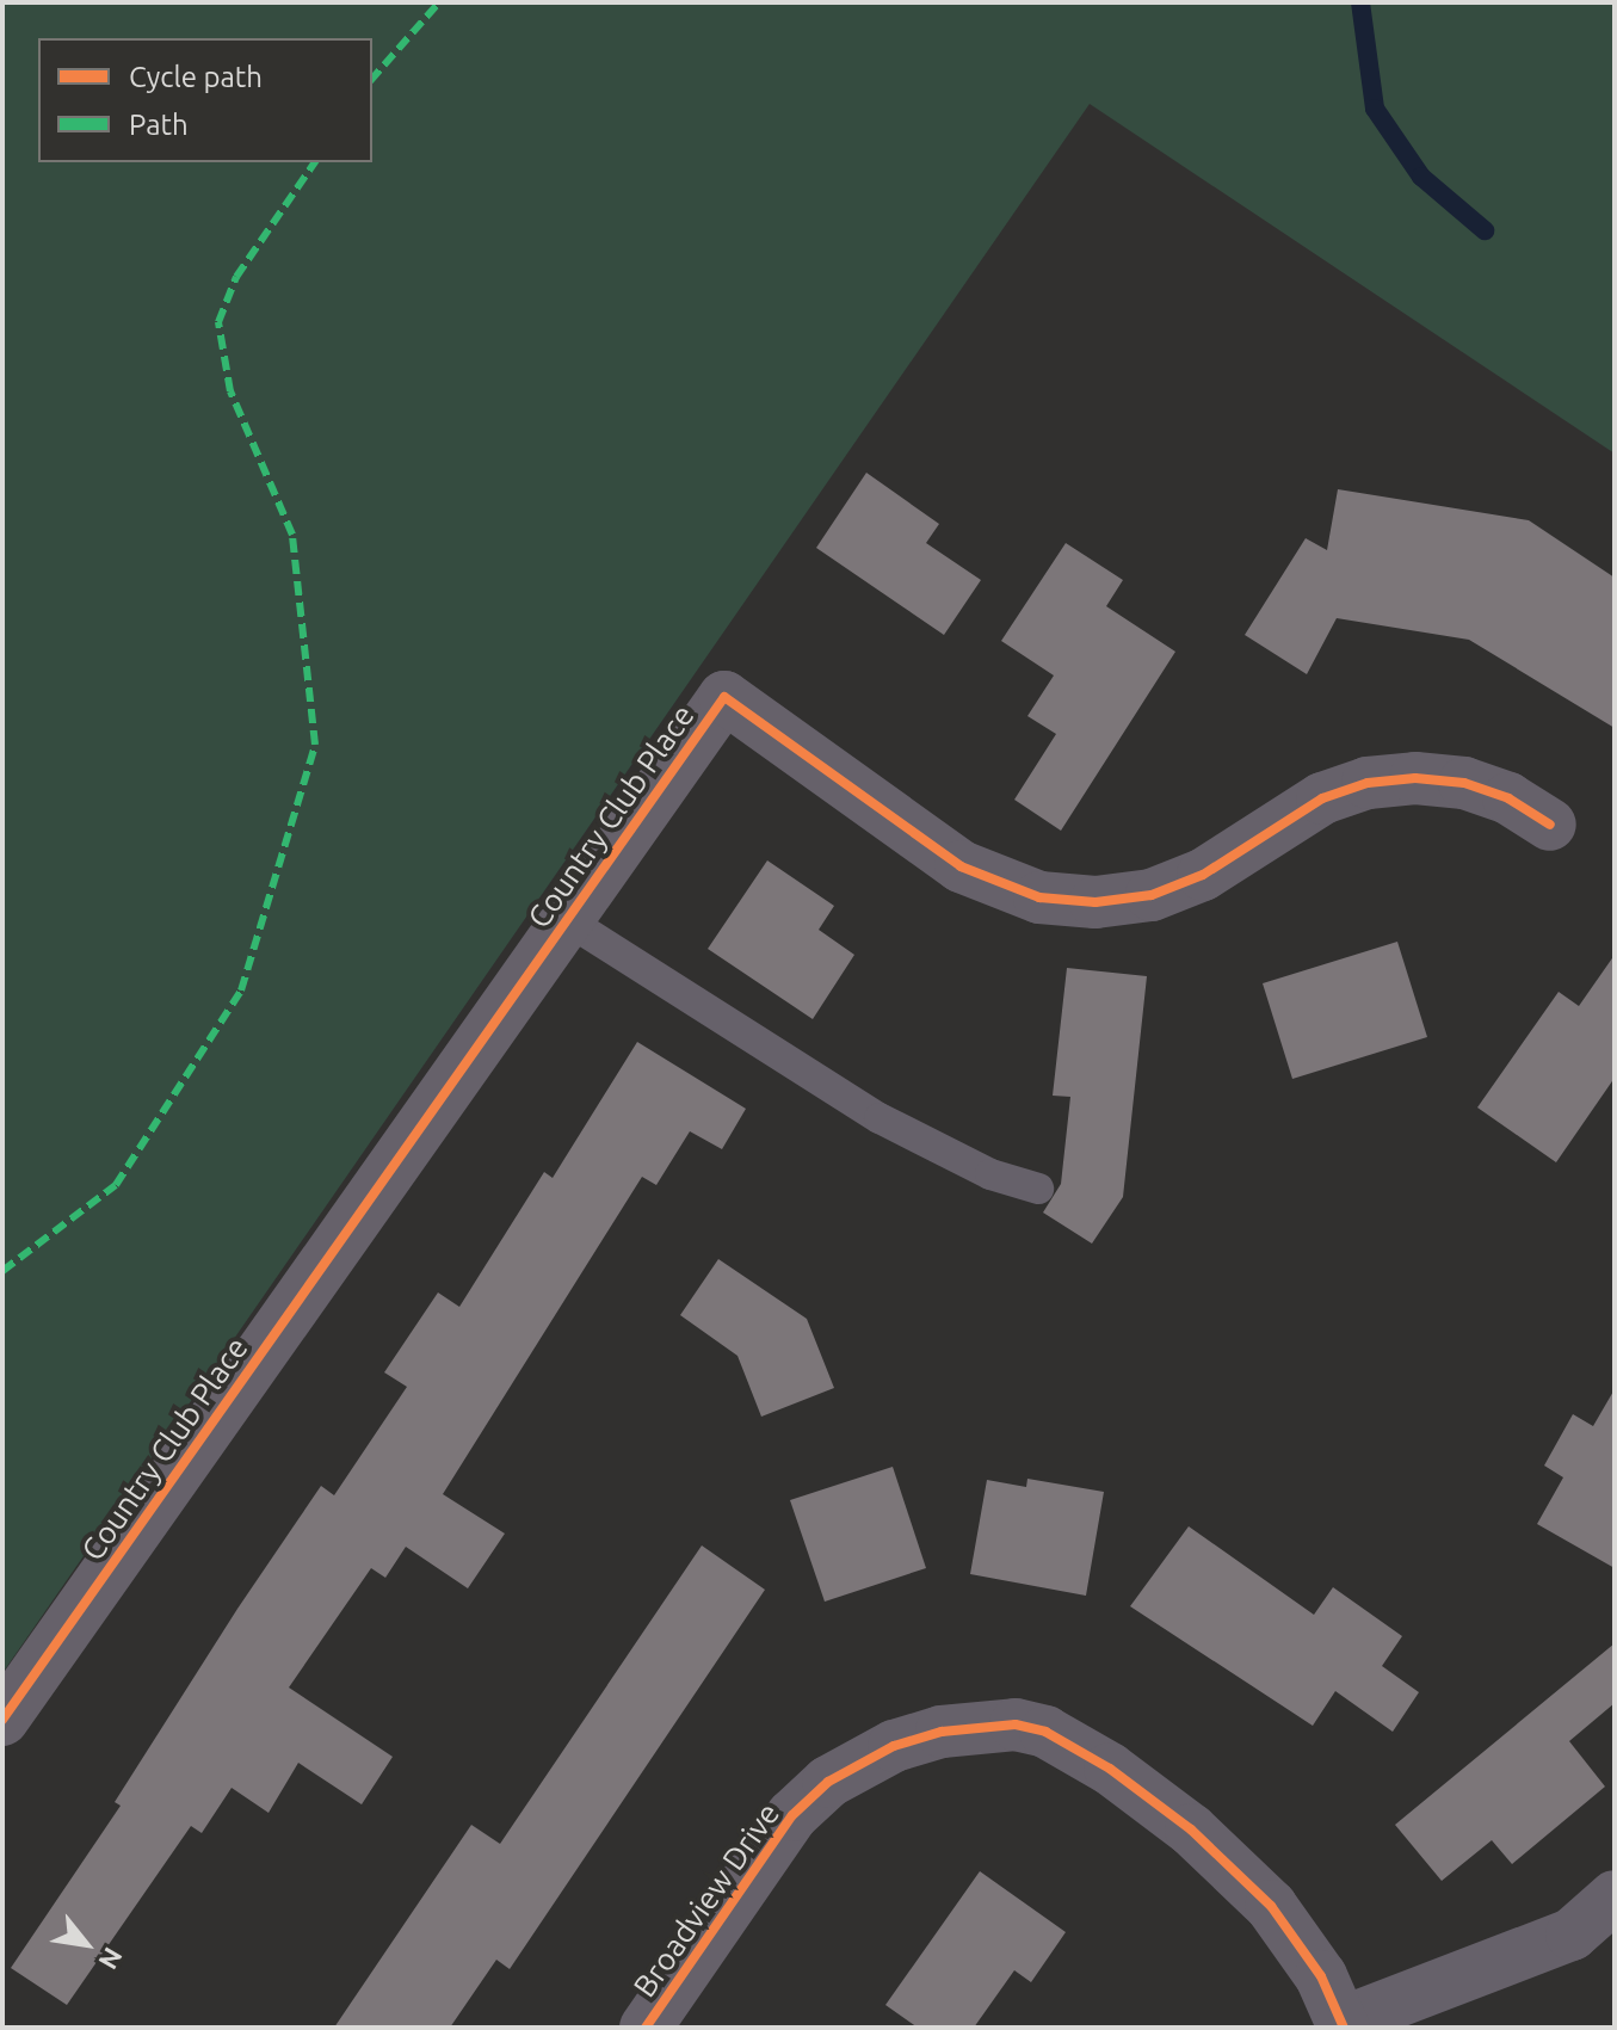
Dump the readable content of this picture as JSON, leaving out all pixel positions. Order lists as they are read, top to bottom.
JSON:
{
  "streets": {
    "street": ["Country Club Place", "Broadview Drive"]
  },
  "legend": ["Cycle path", "Path"],
  "north": "bottom right"
}
